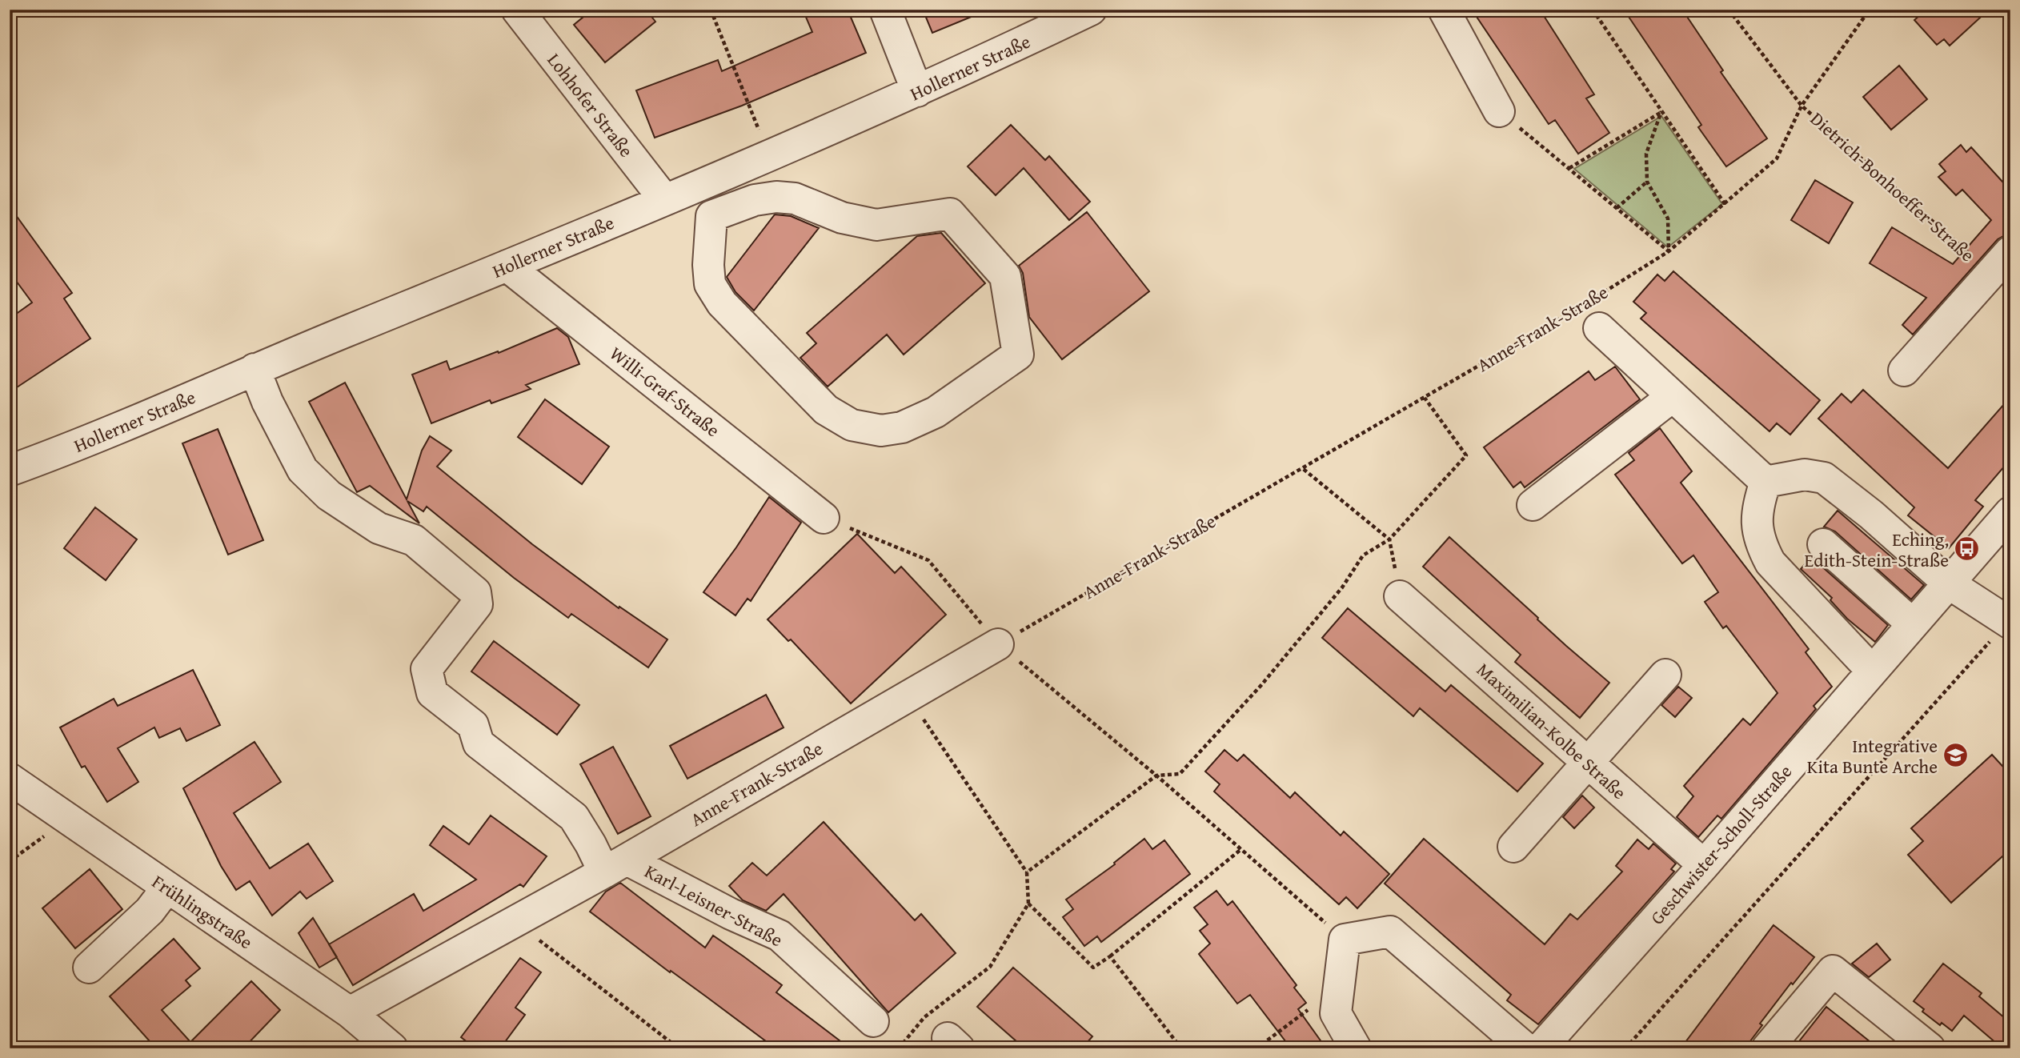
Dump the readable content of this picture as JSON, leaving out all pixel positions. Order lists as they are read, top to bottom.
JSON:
{
  "streets": {
    "street": [
      "Hollerner Straße",
      "Lohhofer Straße",
      "Anne-Frank-Straße",
      "Willi-Graf-Straße",
      "Maximilian-Kolbe Straße",
      "Geschwister-Scholl-Straße",
      "Karl-Leisner-Straße",
      "Frühlingstraße"
    ],
    "path": ["Dietrich-Bonhoeffer-Straße"]
  },
  "crossings": [
    ["Hollerner Straße", "Lohhofer Straße"],
    ["Hollerner Straße", "Willi-Graf-Straße"],
    ["Dietrich-Bonhoeffer-Straße", "Anne-Frank-Straße"],
    ["Anne-Frank-Straße", "Karl-Leisner-Straße"],
    ["Anne-Frank-Straße", "Frühlingstraße"],
    ["Maximilian-Kolbe Straße", "Geschwister-Scholl-Straße"]
  ],
  "places": {
    "bus stop": ["Eching, Edith-Stein-Straße"],
    "school or university": ["Integrative Kita Bunte Arche"]
  }
}
